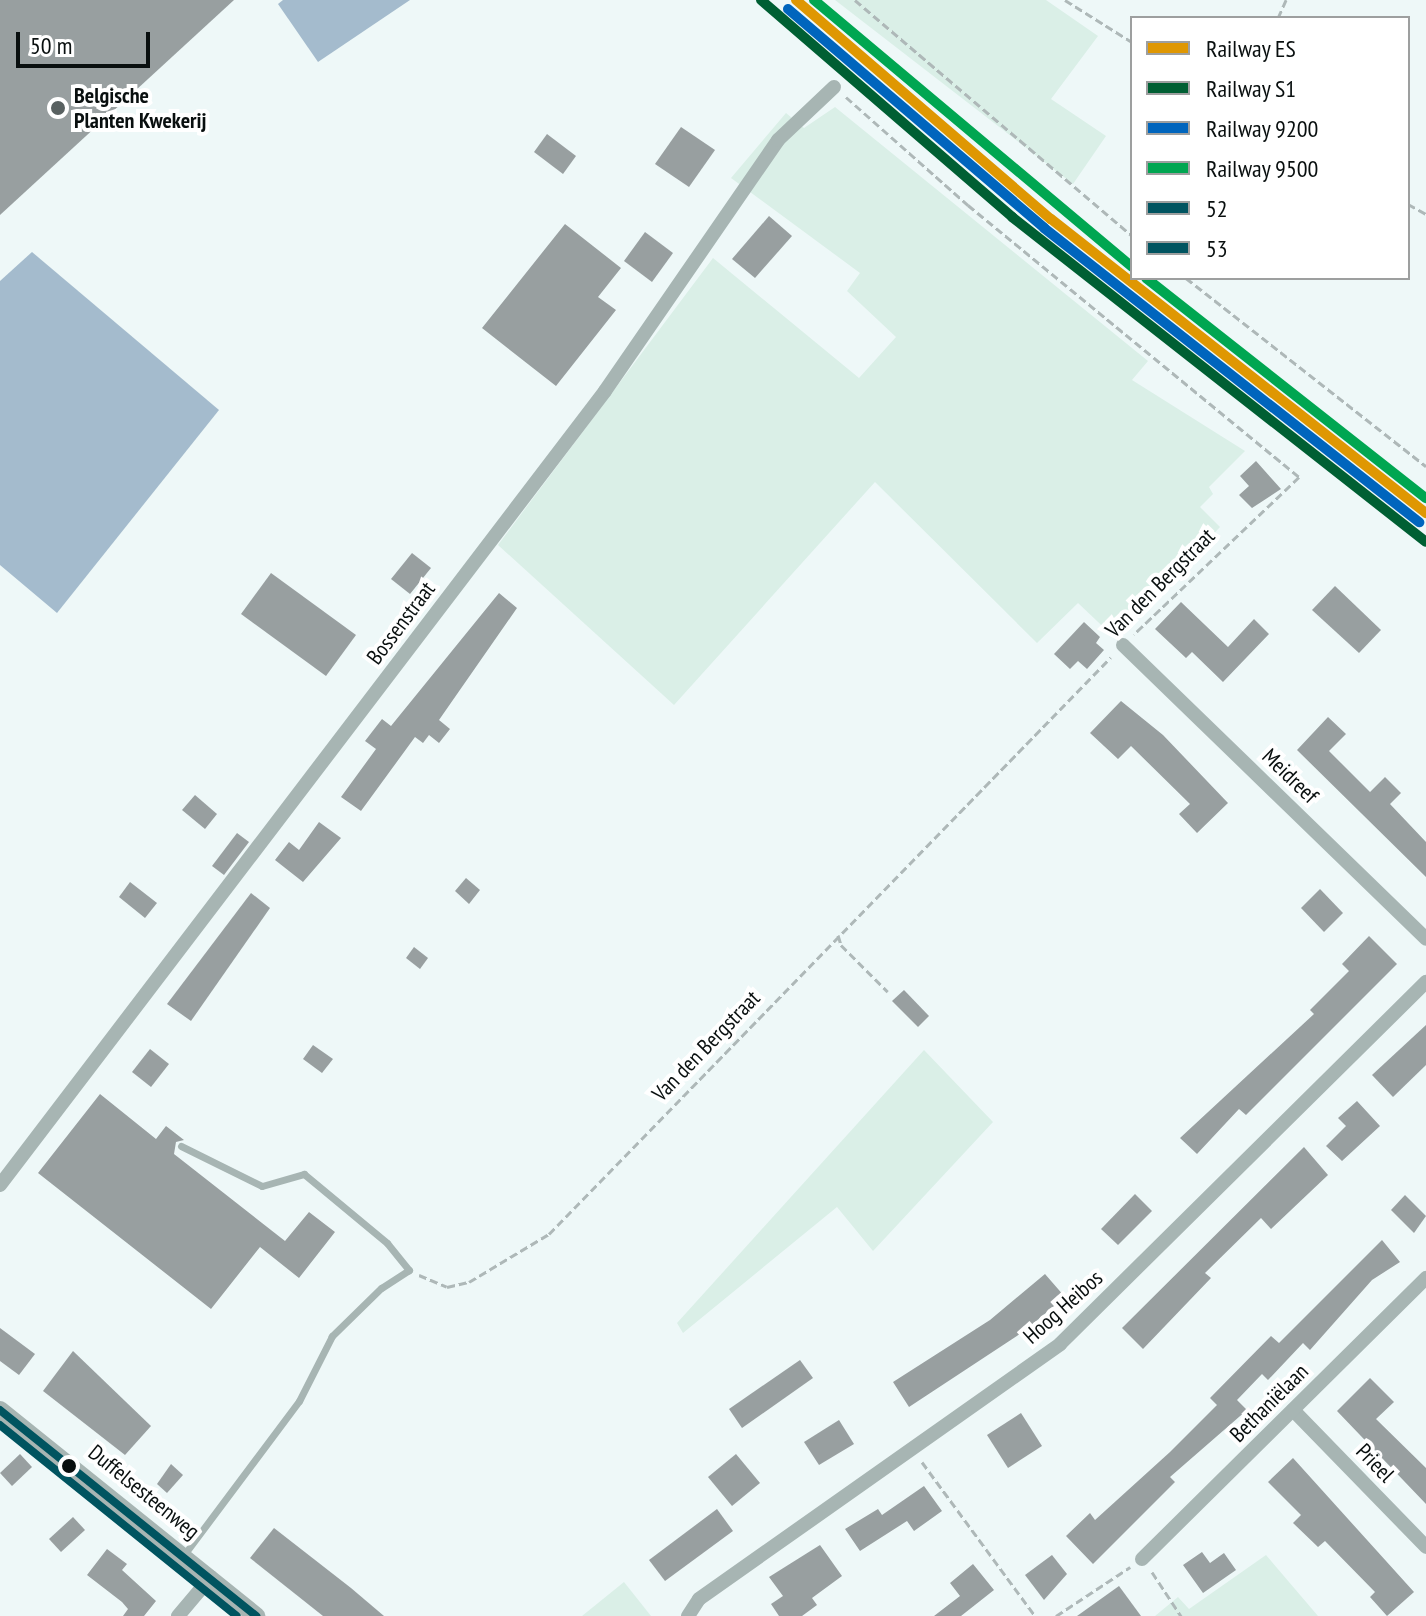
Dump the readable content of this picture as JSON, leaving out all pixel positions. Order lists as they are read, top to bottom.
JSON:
{
  "streets": {
    "street": [
      "Bossenstraat",
      "Meidreef",
      "Hoog Heibos",
      "Bethaniëlaan",
      "Prieel",
      "Duffelsesteenweg"
    ],
    "path": ["Van den Bergstraat"]
  },
  "crossings": [
    ["Van den Bergstraat", "Bossenstraat"],
    ["Van den Bergstraat", "Meidreef"],
    ["Bethaniëlaan", "Prieel"]
  ],
  "places": ["Belgische Planten Kwekerij"],
  "lines": [
    "rail line ES",
    "rail line S1",
    "rail line 9500",
    "rail line 9200",
    "transit line 52",
    "transit line 53"
  ],
  "legend": [
    "Railway ES",
    "Railway S1",
    "Railway 9200",
    "Railway 9500",
    "52",
    "53"
  ],
  "scale_bar": "50 m"
}
